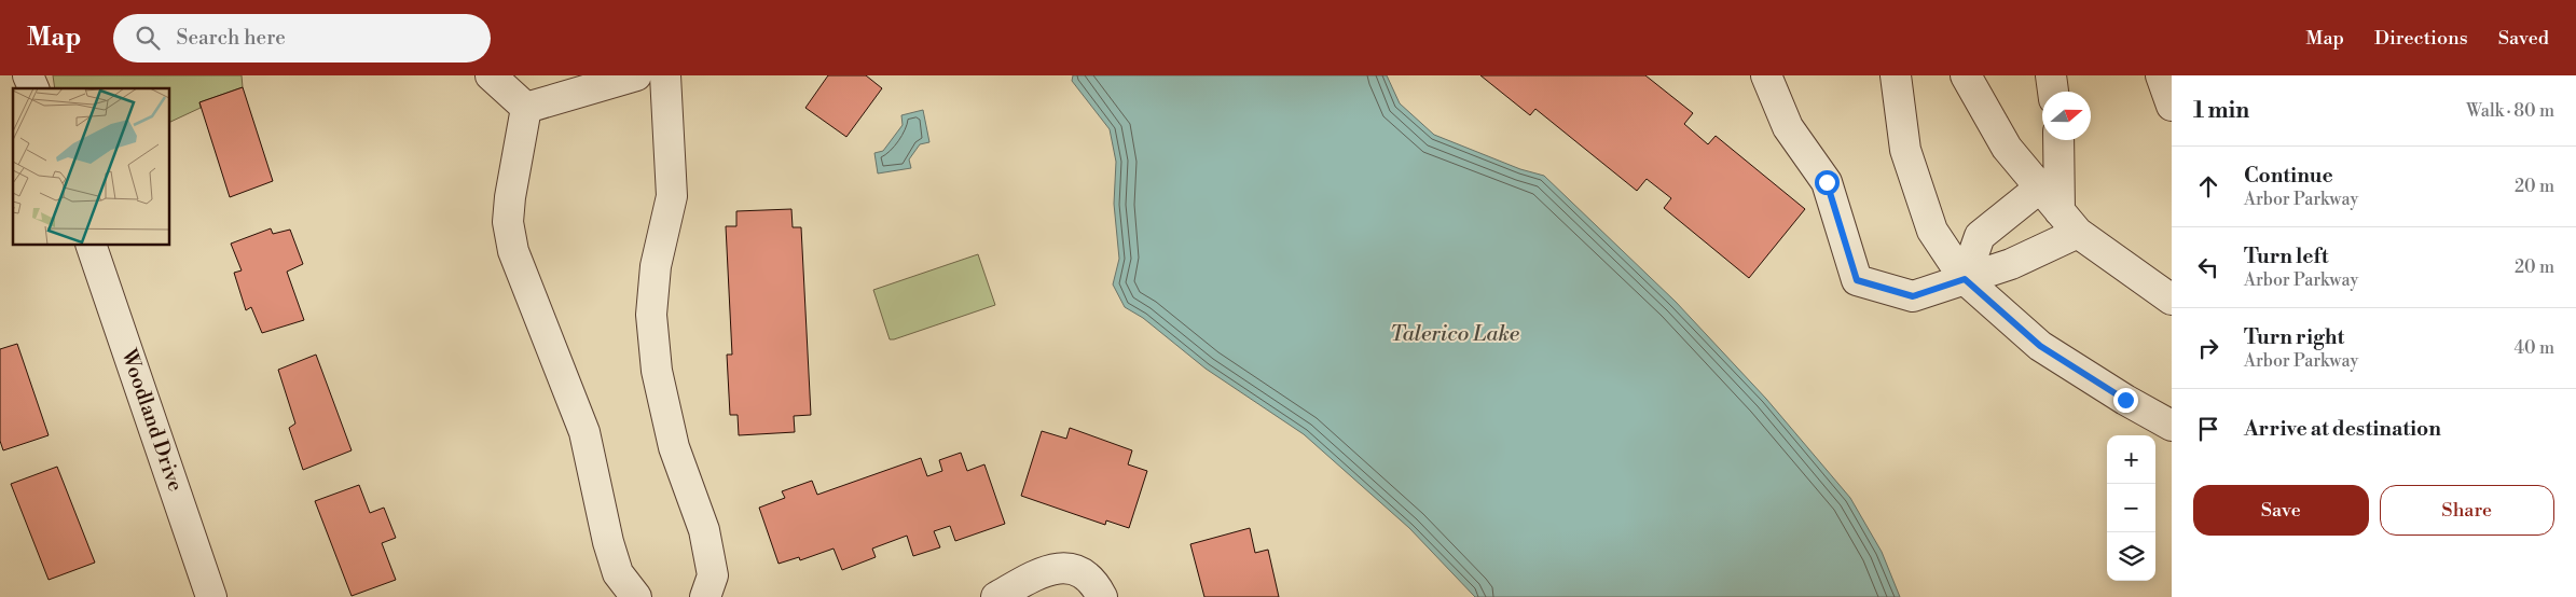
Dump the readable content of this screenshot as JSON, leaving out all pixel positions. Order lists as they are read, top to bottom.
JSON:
{
  "streets": {
    "street": ["Woodland Drive"]
  },
  "water": ["Talerico Lake"],
  "north": "right",
  "page": {
    "header": "Map",
    "search": "Search here",
    "nav": ["Map", "Directions", "Saved"],
    "heading": ["1 min", "Walk · 80 m"],
    "list": [
      ["Continue", "Arbor Parkway", "20 m"],
      ["Turn left", "Arbor Parkway", "20 m"],
      ["Turn right", "Arbor Parkway", "40 m"],
      "Arrive at destination"
    ],
    "map_buttons": ["+", "−"],
    "buttons": ["Save", "Share"]
  }
}
